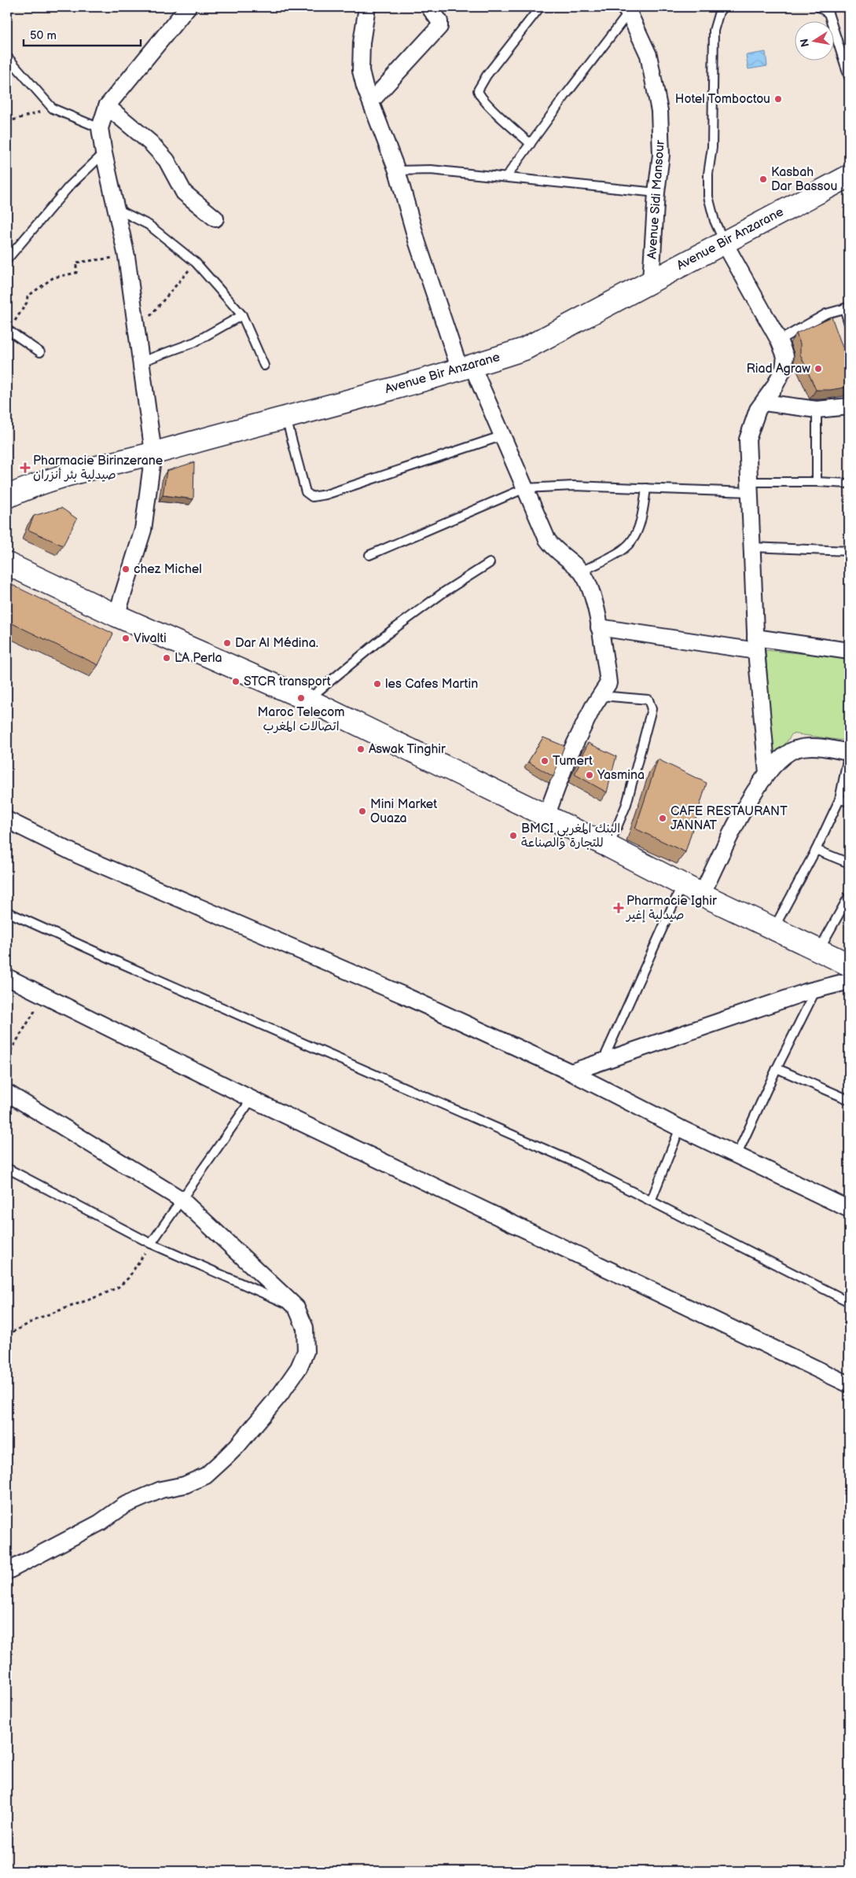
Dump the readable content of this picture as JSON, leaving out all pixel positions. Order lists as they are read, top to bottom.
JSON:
{
  "streets": {
    "main road": ["Avenue Bir Anzarane"],
    "street": ["Avenue Sidi Mansour"]
  },
  "crossings": [
    ["Avenue Sidi Mansour", "Avenue Bir Anzarane"]
  ],
  "places": {
    "other": [
      "Hotel Tomboctou",
      "Kasbah Dar Bassou",
      "Riad Agraw",
      "chez Michel",
      "Vivalti",
      "Dar Al Médina.",
      "LA Perla",
      "STCR transport",
      "les Cafes Martin",
      "Maroc Telecom اتصالات المغرب",
      "Aswak Tinghir",
      "Tumert",
      "Yasmina",
      "Mini Market Ouaza",
      "CAFE RESTAURANT JANNAT",
      "BMCI البنك المغربي للتجارة والصناعة"
    ],
    "health": ["Pharmacie Birinzerane صيدلية بئر أنزران", "Pharmacie Ighir صيدلية إغير"]
  },
  "scale_bar": "50 m",
  "north": "left"
}
